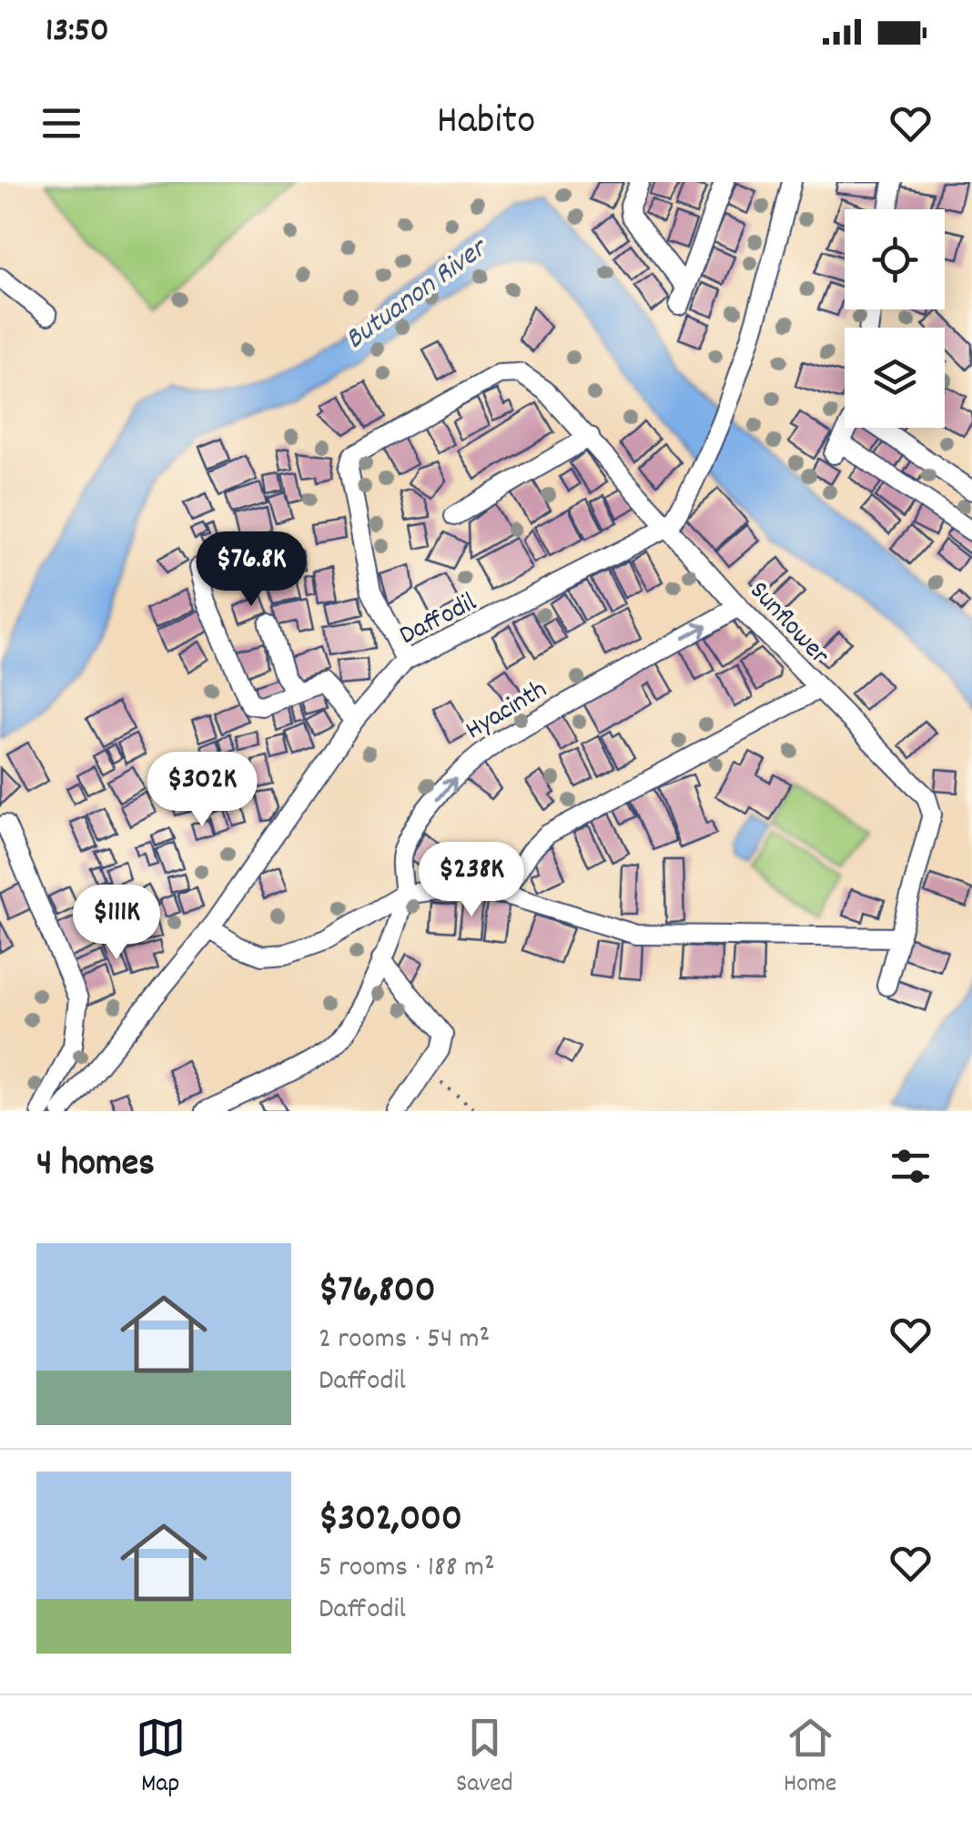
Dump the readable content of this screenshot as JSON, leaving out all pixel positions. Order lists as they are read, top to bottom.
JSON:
{
  "streets": {
    "street": ["Daffodil", "Sunflower", "Hyacinth"]
  },
  "crossings": [
    ["Daffodil", "Sunflower"],
    ["Sunflower", "Hyacinth"]
  ],
  "water": ["Butuanon River"],
  "page": {
    "status": "13:50",
    "header": "Habito",
    "price": [
      "$76.8K",
      "$302K",
      "$238K",
      "$111K"
    ],
    "heading": "4 homes",
    "list": [
      {
        "name": "$76,800",
        "note": "2 rooms · 54 m² · Daffodil"
      },
      {
        "name": "$302,000",
        "note": "5 rooms · 188 m² · Daffodil"
      }
    ],
    "tabs": ["Map", "Saved", "Home"]
  }
}
